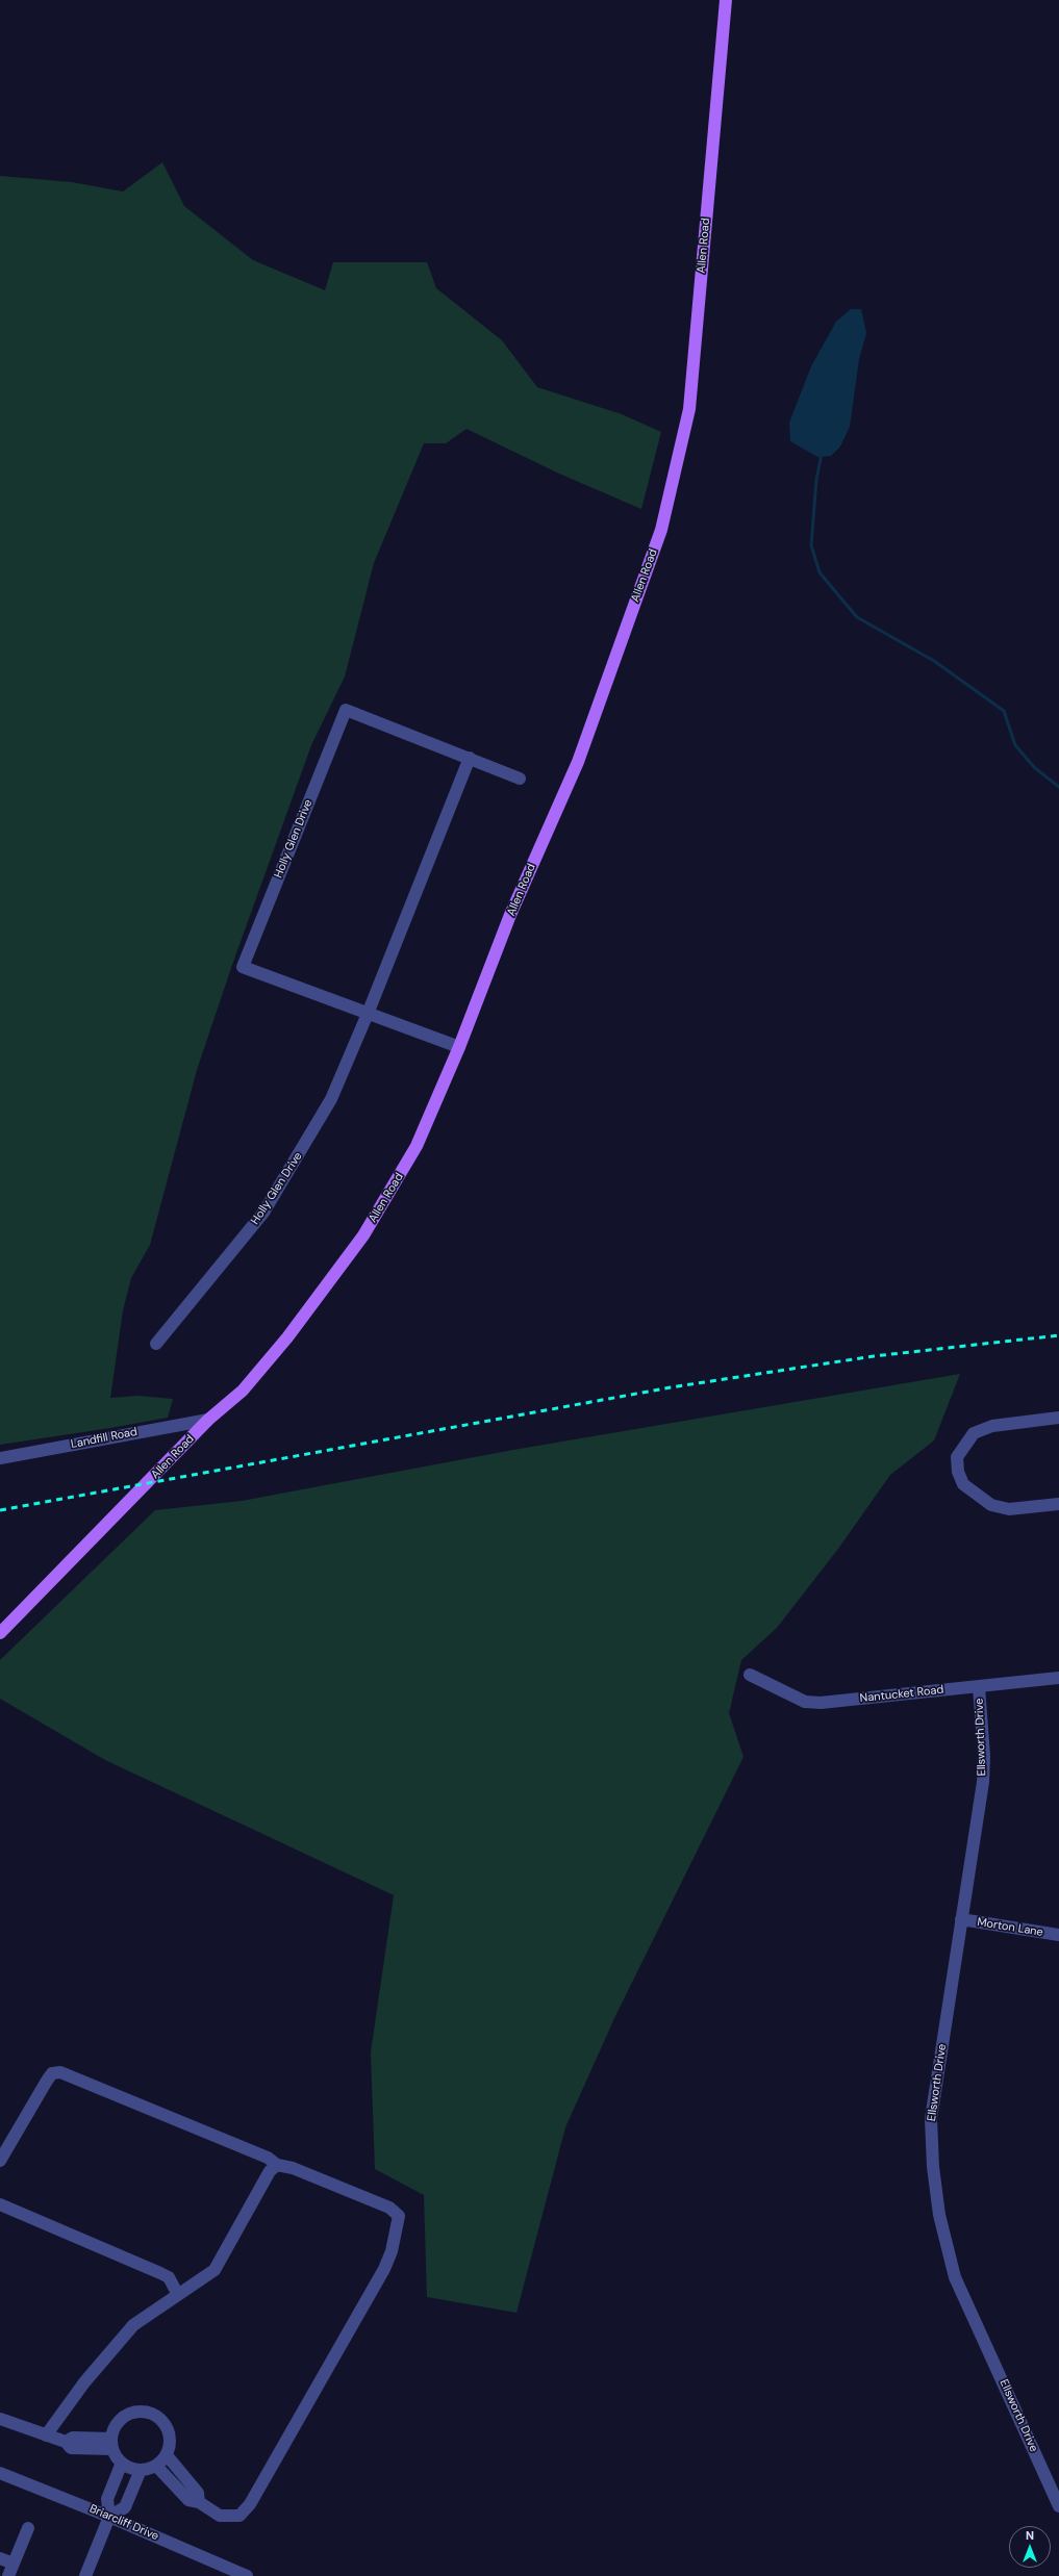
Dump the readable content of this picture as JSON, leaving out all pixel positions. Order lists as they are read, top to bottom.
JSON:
{
  "streets": {
    "main road": ["Allen Road"],
    "street": [
      "Holly Glen Drive",
      "Landfill Road",
      "Nantucket Road",
      "Ellsworth Drive",
      "Morton Lane",
      "Briarcliff Drive"
    ]
  },
  "crossings": [
    ["Allen Road", "Holly Glen Drive"],
    ["Allen Road", "Landfill Road"],
    ["Nantucket Road", "Ellsworth Drive"],
    ["Ellsworth Drive", "Morton Lane"]
  ],
  "north": "top"
}
